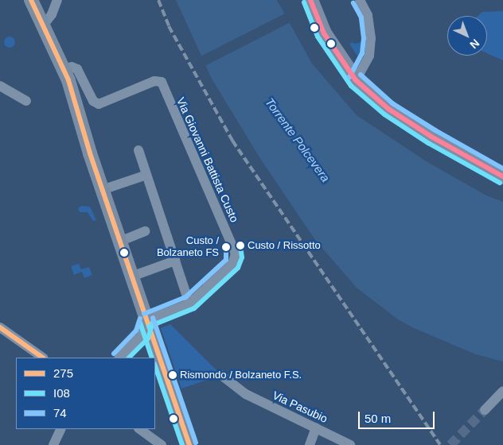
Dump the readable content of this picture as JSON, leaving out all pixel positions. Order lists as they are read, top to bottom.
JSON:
{
  "streets": {
    "street": ["Via Giovanni Battista Custo", "Via Pasubio"]
  },
  "water": ["Torrente Polcevera"],
  "places": ["Custo / Rissotto", "Custo / Bolzaneto FS", "Rismondo / Bolzaneto F.S."],
  "lines": ["transit line 275", "transit line I08", "transit line 74"],
  "legend": ["275", "I08", "74"],
  "scale_bar": "50 m",
  "north": "bottom right"
}
